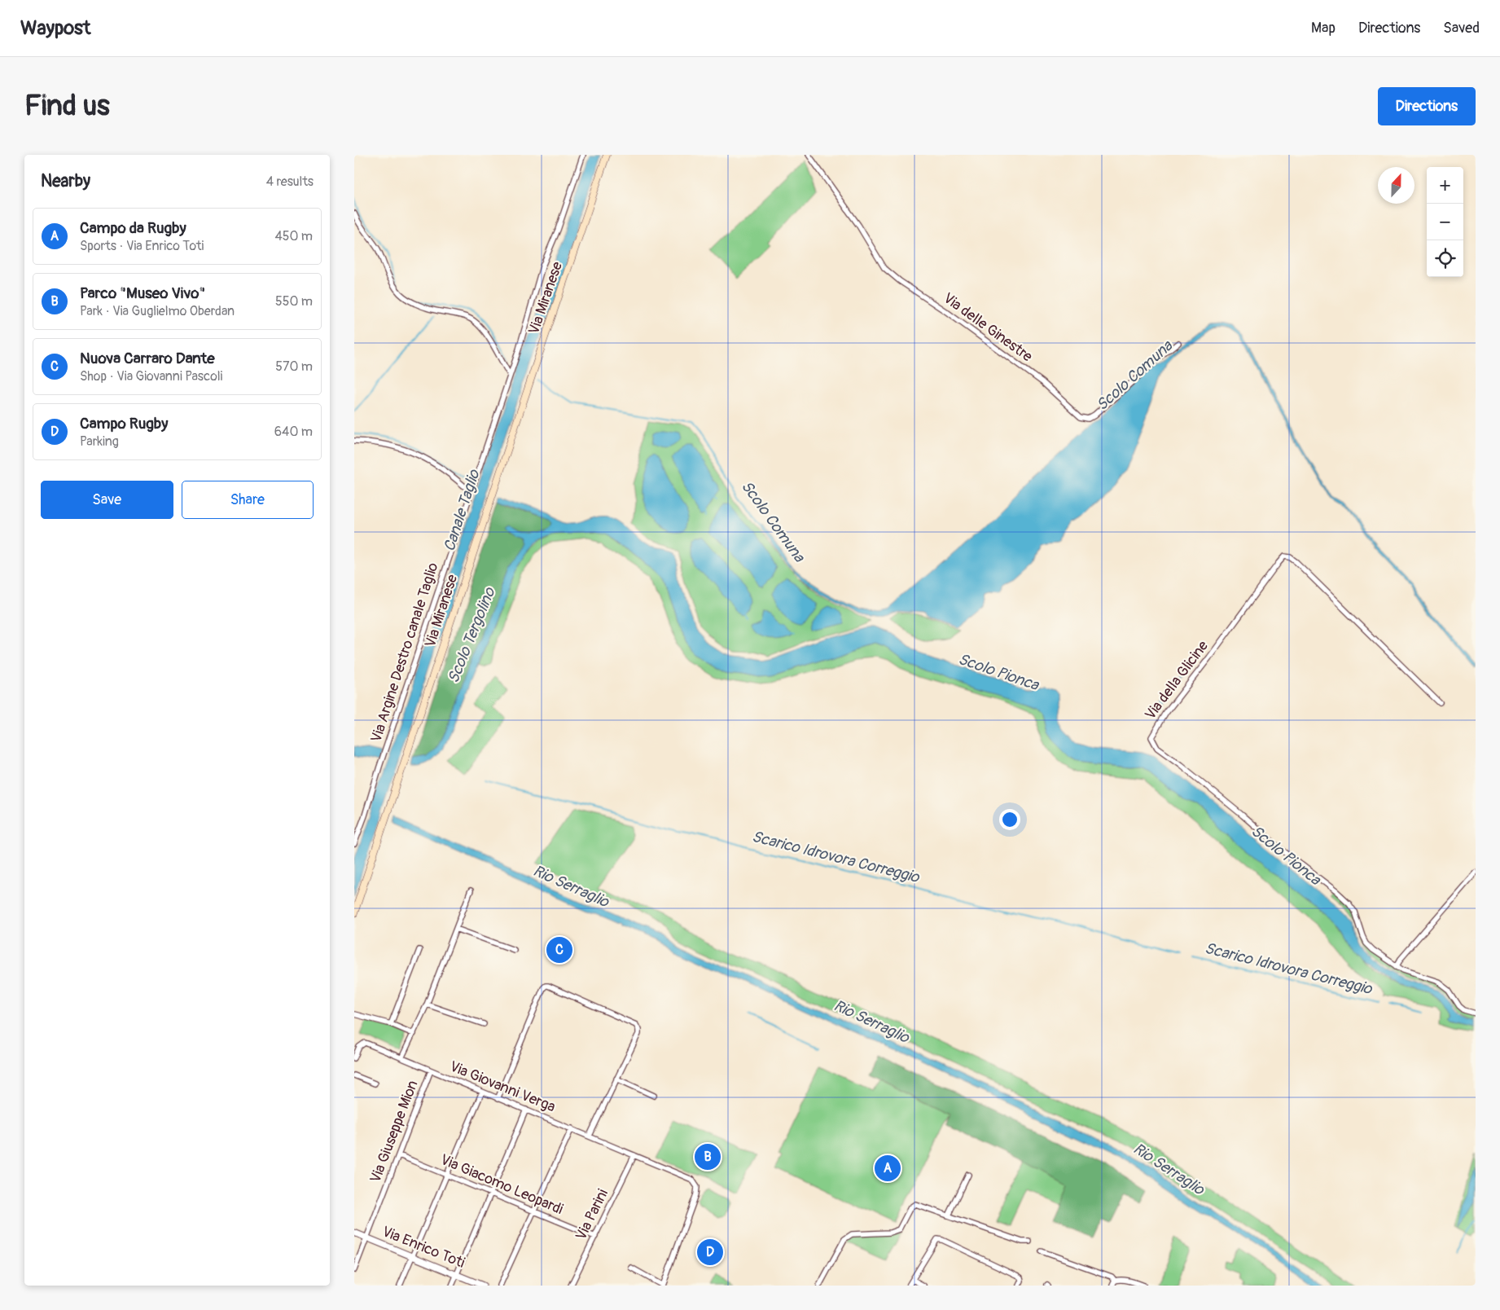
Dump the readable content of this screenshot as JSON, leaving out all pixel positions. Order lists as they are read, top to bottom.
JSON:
{
  "streets": {
    "main road": ["Via Miranese"],
    "street": [
      "Via delle Ginestre",
      "Via Argine Destro canale Taglio",
      "Via della Glicine",
      "Via Giovanni Verga",
      "Via Giuseppe Mion",
      "Via Giacomo Leopardi",
      "Via Parini",
      "Via Enrico Toti"
    ]
  },
  "crossings": [
    ["Via Giovanni Verga", "Via Giuseppe Mion"],
    ["Via Giovanni Verga", "Via Parini"],
    ["Via Giuseppe Mion", "Via Giacomo Leopardi"],
    ["Via Giuseppe Mion", "Via Enrico Toti"],
    ["Via Giacomo Leopardi", "Via Parini"]
  ],
  "water": [
    "Scolo Comuna",
    "Canale Taglio",
    "Scolo Tergolino",
    "Scolo Pionca",
    "Scarico Idrovora Correggio",
    "Rio Serraglio"
  ],
  "north": "top",
  "page": {
    "header": "Waypost",
    "nav": ["Map", "Directions", "Saved"],
    "buttons": [
      "Directions",
      ["Save", "Share"]
    ],
    "title": "Find us",
    "heading": ["Nearby", "4 results"],
    "map_buttons": ["+", "−"],
    "list": [
      {
        "mark": "A",
        "name": "Campo da Rugby",
        "note": "Sports · Via Enrico Toti",
        "value": "450 m"
      },
      {
        "mark": "B",
        "name": "Parco \"Museo Vivo\"",
        "note": "Park · Via Guglielmo Oberdan",
        "value": "550 m"
      },
      {
        "mark": "C",
        "name": "Nuova Carraro Dante",
        "note": "Shop · Via Giovanni Pascoli",
        "value": "570 m"
      },
      {
        "mark": "D",
        "name": "Campo Rugby",
        "note": "Parking",
        "value": "640 m"
      }
    ],
    "pins": [
      "C",
      "B",
      "A",
      "D"
    ]
  }
}
